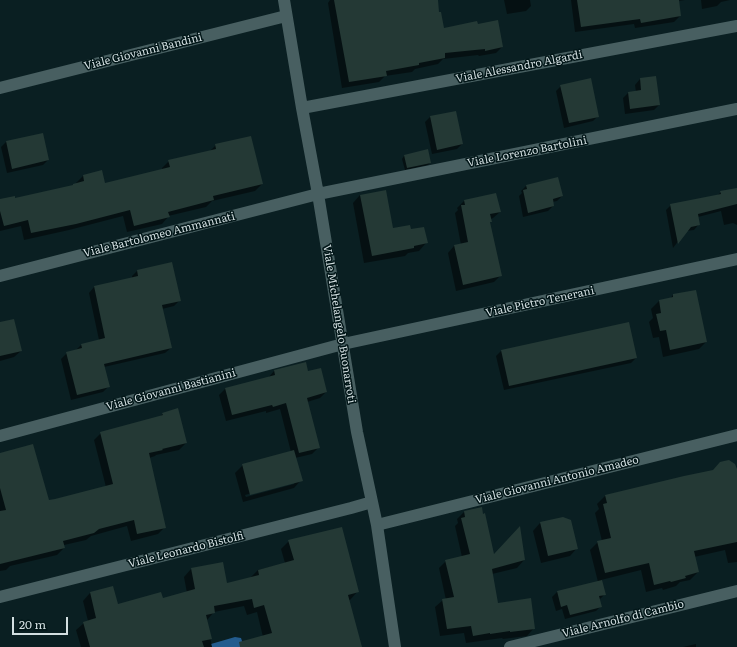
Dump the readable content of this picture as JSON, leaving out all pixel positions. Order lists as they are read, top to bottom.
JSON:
{
  "streets": {
    "street": [
      "Viale Giovanni Bandini",
      "Viale Alessandro Algardi",
      "Viale Lorenzo Bartolini",
      "Viale Bartolomeo Ammannati",
      "Viale Pietro Tenerani",
      "Viale Michelangelo Buonarroti",
      "Viale Giovanni Bastianini",
      "Viale Giovanni Antonio Amadeo",
      "Viale Leonardo Bistolfi",
      "Viale Arnolfo di Cambio"
    ]
  },
  "crossings": [
    ["Viale Giovanni Bandini", "Viale Michelangelo Buonarroti"],
    ["Viale Alessandro Algardi", "Viale Michelangelo Buonarroti"],
    ["Viale Lorenzo Bartolini", "Viale Bartolomeo Ammannati"],
    ["Viale Lorenzo Bartolini", "Viale Michelangelo Buonarroti"],
    ["Viale Bartolomeo Ammannati", "Viale Michelangelo Buonarroti"],
    ["Viale Pietro Tenerani", "Viale Michelangelo Buonarroti"],
    ["Viale Pietro Tenerani", "Viale Giovanni Bastianini"],
    ["Viale Michelangelo Buonarroti", "Viale Giovanni Bastianini"],
    ["Viale Michelangelo Buonarroti", "Viale Giovanni Antonio Amadeo"],
    ["Viale Michelangelo Buonarroti", "Viale Leonardo Bistolfi"]
  ],
  "scale_bar": "20 m"
}
